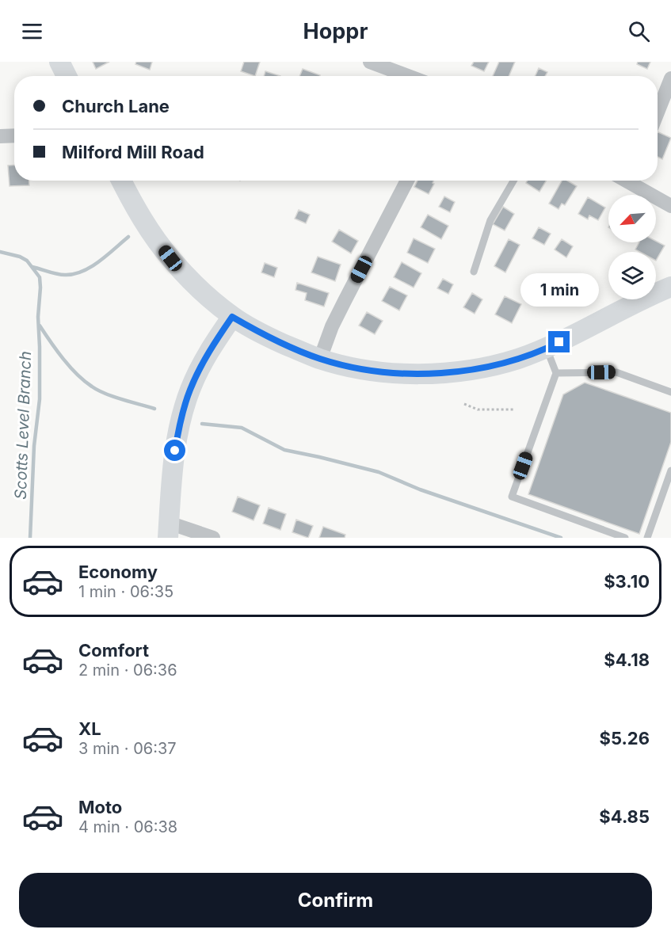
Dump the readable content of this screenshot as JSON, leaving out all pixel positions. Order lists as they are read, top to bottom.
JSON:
{
  "water": ["Scotts Level Branch"],
  "north": "bottom left",
  "page": {
    "header": "Hoppr",
    "banner": ["Church Lane", "Milford Mill Road"],
    "bubble": "1 min",
    "list": [
      {
        "name": "Economy",
        "note": "1 min · 06:35",
        "value": "$3.10"
      },
      {
        "name": "Comfort",
        "note": "2 min · 06:36",
        "value": "$4.18"
      },
      {
        "name": "XL",
        "note": "3 min · 06:37",
        "value": "$5.26"
      },
      {
        "name": "Moto",
        "note": "4 min · 06:38",
        "value": "$4.85"
      }
    ],
    "buttons": "Confirm"
  }
}
